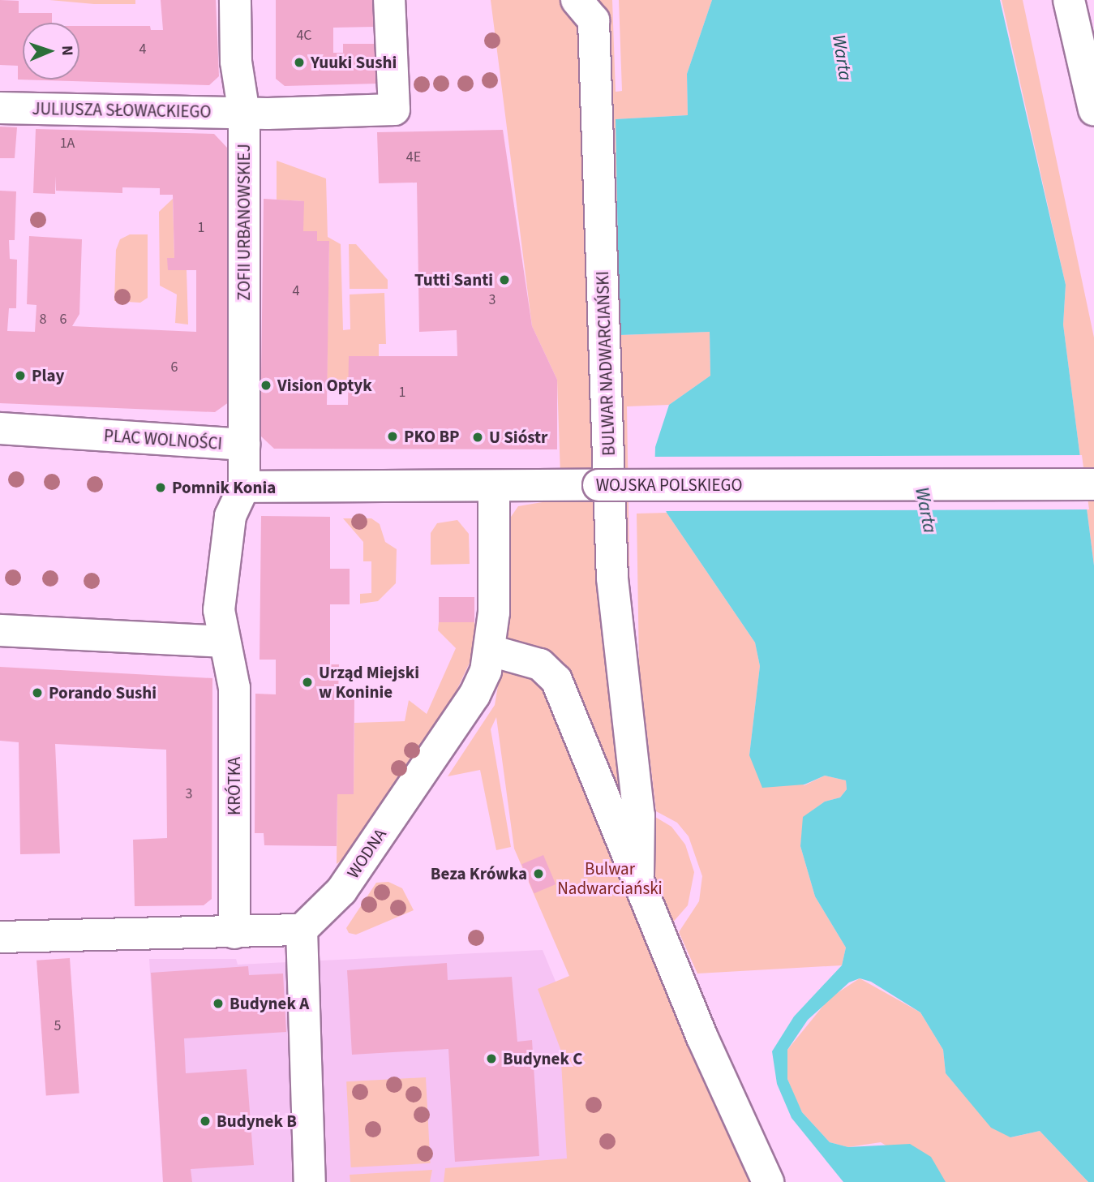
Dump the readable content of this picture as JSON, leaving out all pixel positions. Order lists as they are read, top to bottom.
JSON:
{
  "streets": {
    "street": [
      "JULIUSZA SŁOWACKIEGO",
      "ZOFII URBANOWSKIEJ",
      "BULWAR NADWARCIAŃSKI",
      "PLAC WOLNOŚCI",
      "WOJSKA POLSKIEGO",
      "KRÓTKA",
      "WODNA"
    ]
  },
  "crossings": [
    ["JULIUSZA SŁOWACKIEGO", "ZOFII URBANOWSKIEJ"],
    ["ZOFII URBANOWSKIEJ", "PLAC WOLNOŚCI"],
    ["PLAC WOLNOŚCI", "WOJSKA POLSKIEGO"],
    ["PLAC WOLNOŚCI", "KRÓTKA"],
    ["WOJSKA POLSKIEGO", "WODNA"]
  ],
  "water": ["Warta"],
  "parks": ["Bulwar Nadwarciański"],
  "places": [
    "Yuuki Sushi",
    "Tutti Santi",
    "Play",
    "Vision Optyk",
    "PKO BP",
    "U Sióstr",
    "Pomnik Konia",
    "Urząd Miejski w Koninie",
    "Porando Sushi",
    "Beza Krówka",
    "Budynek A",
    "Budynek C",
    "Budynek B"
  ],
  "house_numbers": [
    "4C",
    "4",
    "1A",
    "4E",
    "1",
    "4",
    "3",
    "8",
    "6",
    "6",
    "1",
    "3",
    "5"
  ],
  "north": "right"
}
